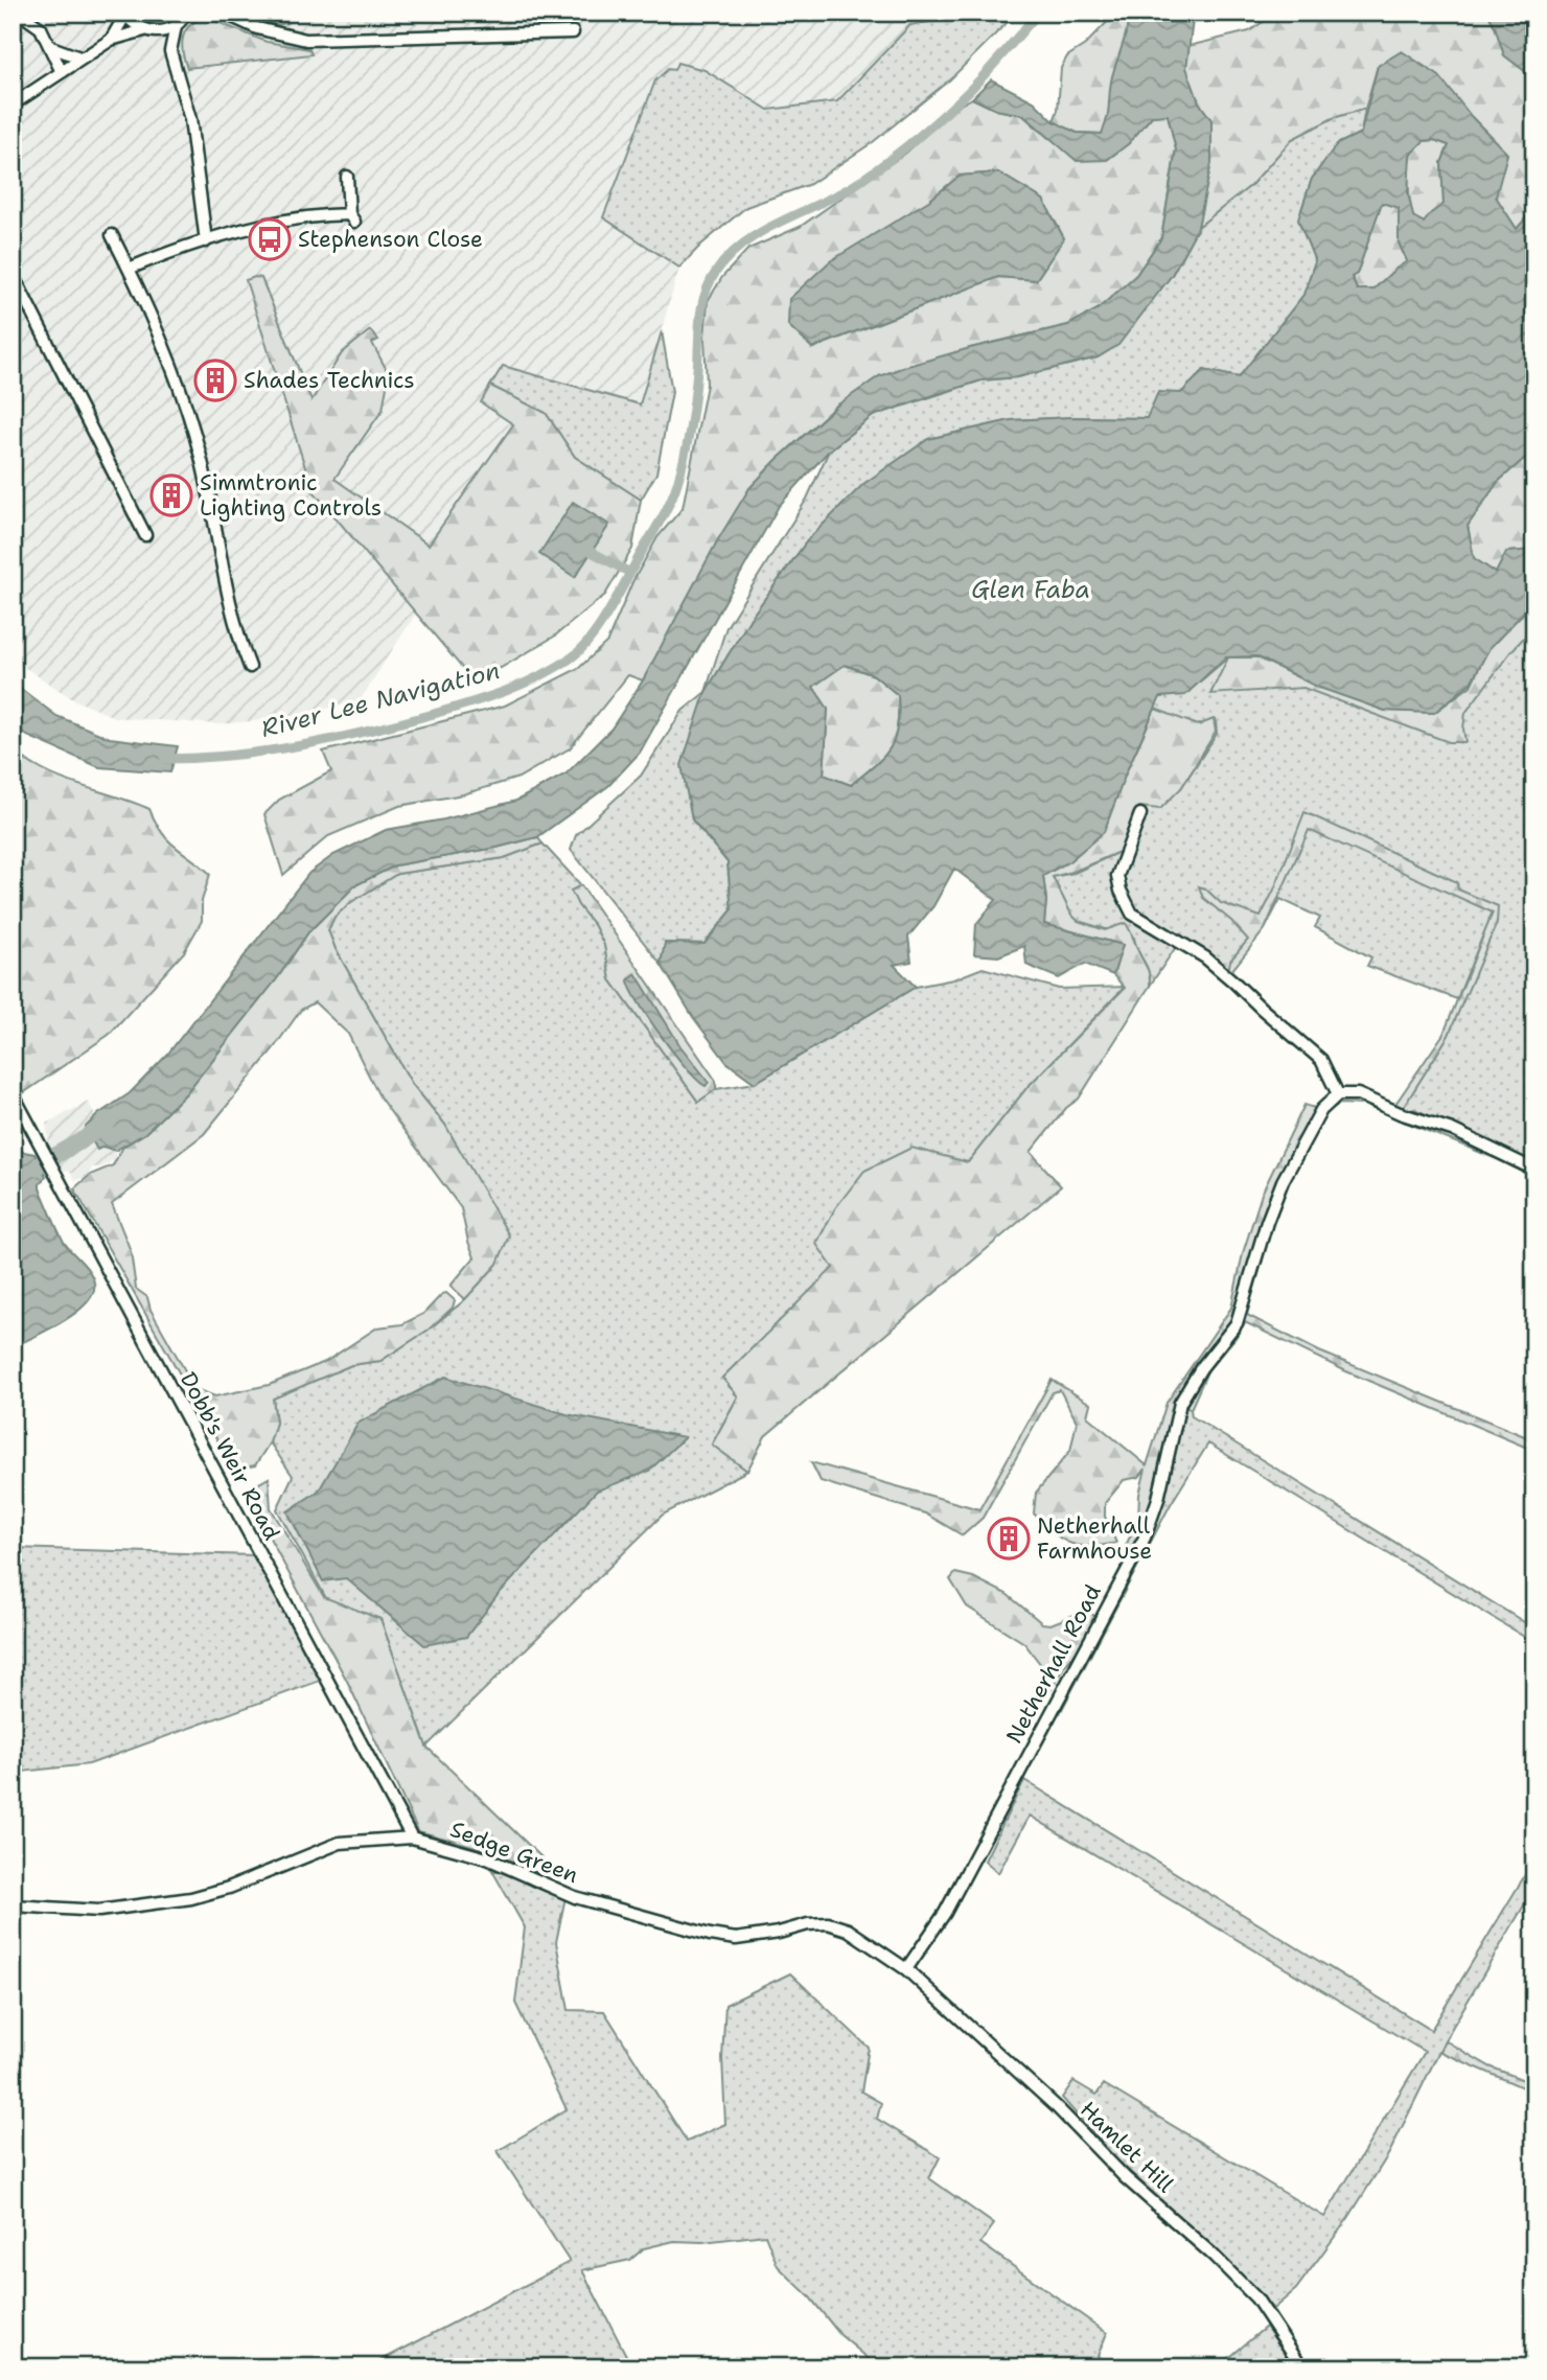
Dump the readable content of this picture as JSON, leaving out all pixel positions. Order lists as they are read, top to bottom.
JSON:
{
  "streets": {
    "street": [
      "Dobb's Weir Road",
      "Netherhall Road",
      "Sedge Green",
      "Hamlet Hill"
    ]
  },
  "crossings": [
    ["Dobb's Weir Road", "Sedge Green"],
    ["Netherhall Road", "Sedge Green"],
    ["Netherhall Road", "Hamlet Hill"],
    ["Sedge Green", "Hamlet Hill"]
  ],
  "water": ["Glen Faba", "River Lee Navigation"],
  "places": {
    "bus stop": ["Stephenson Close"],
    "building": ["Shades Technics", "Simmtronic Lighting Controls", "Netherhall Farmhouse"]
  }
}
